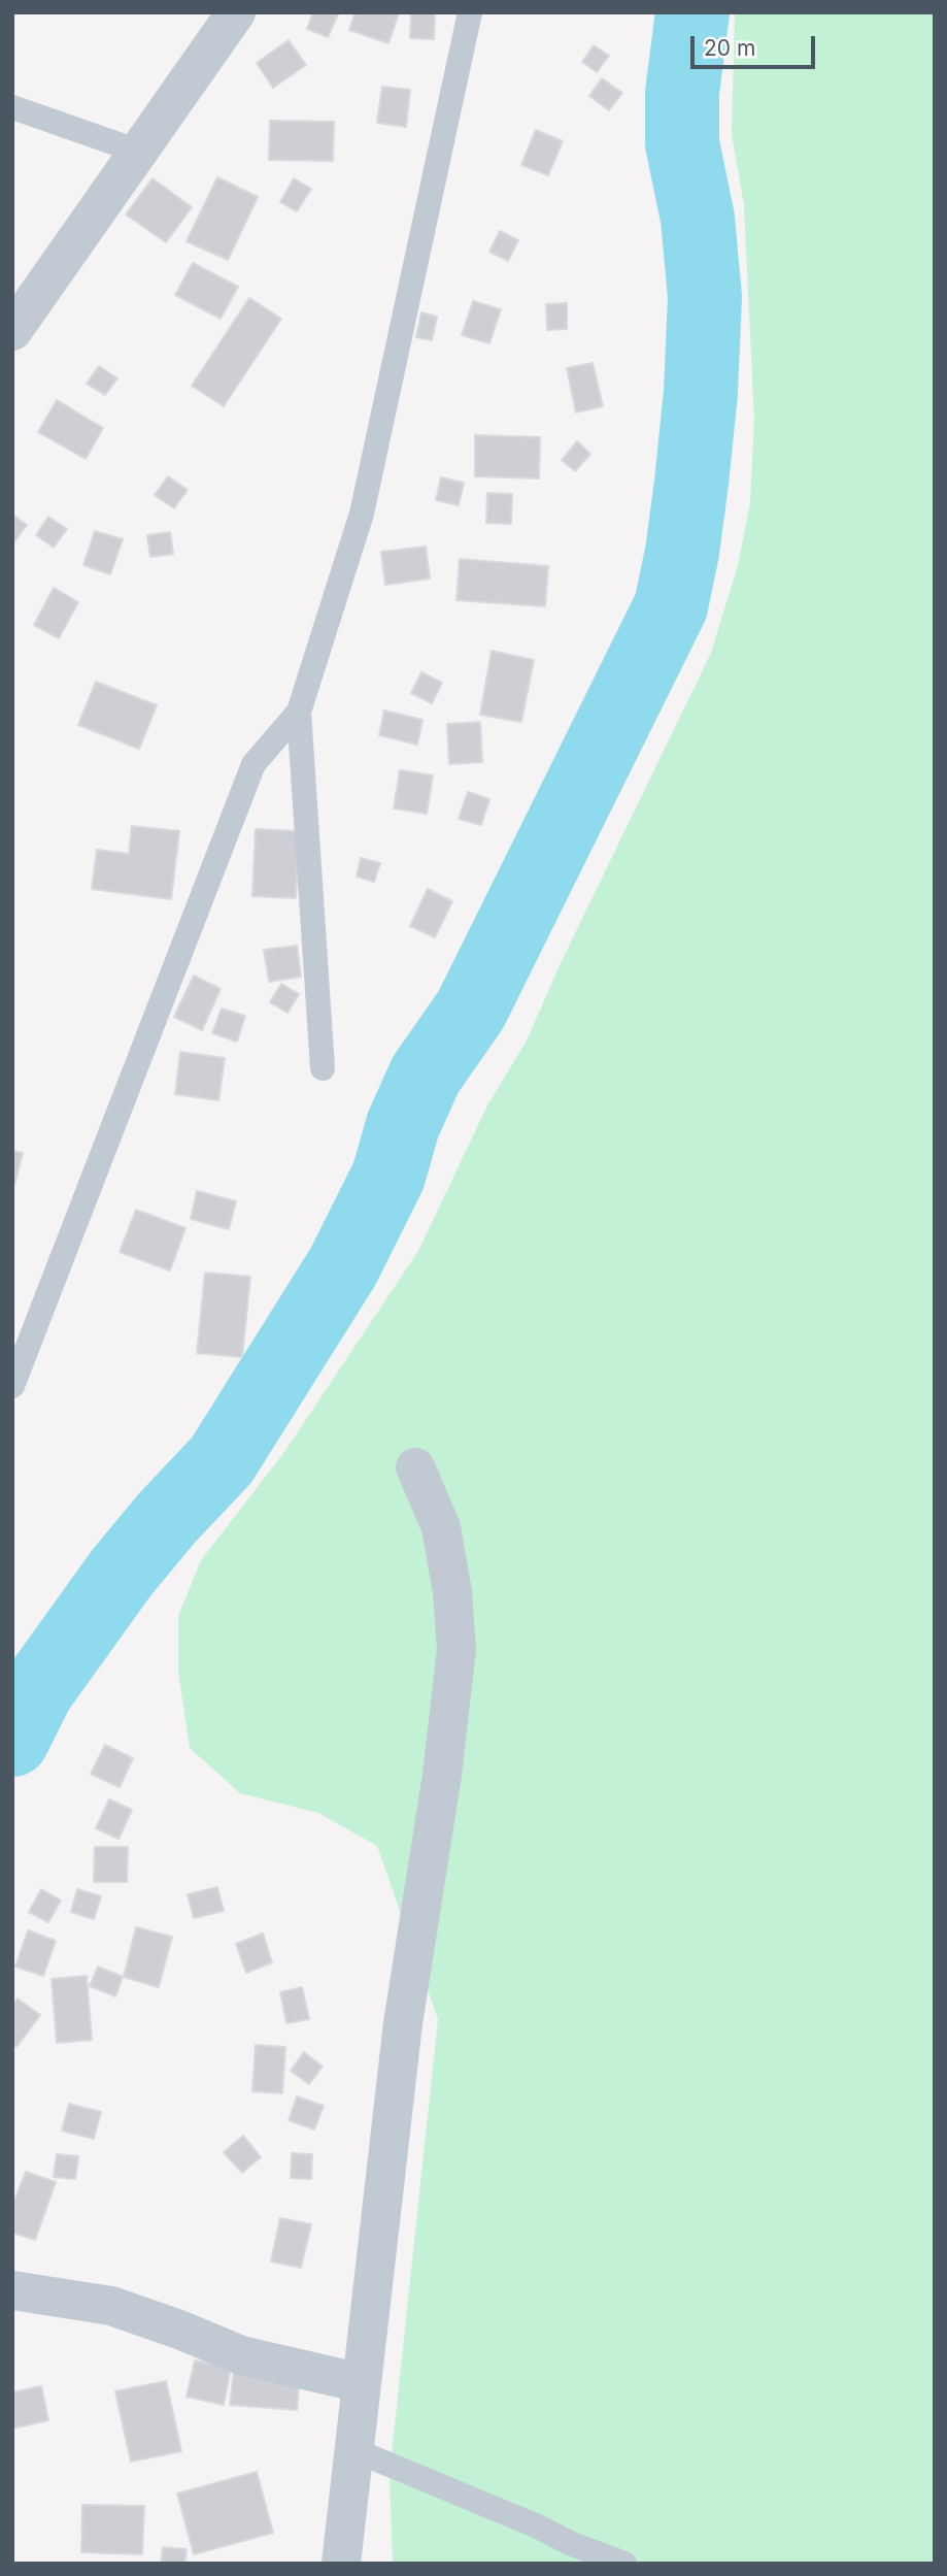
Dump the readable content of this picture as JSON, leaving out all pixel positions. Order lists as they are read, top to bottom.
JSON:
{
  "scale_bar": "20 m"
}
